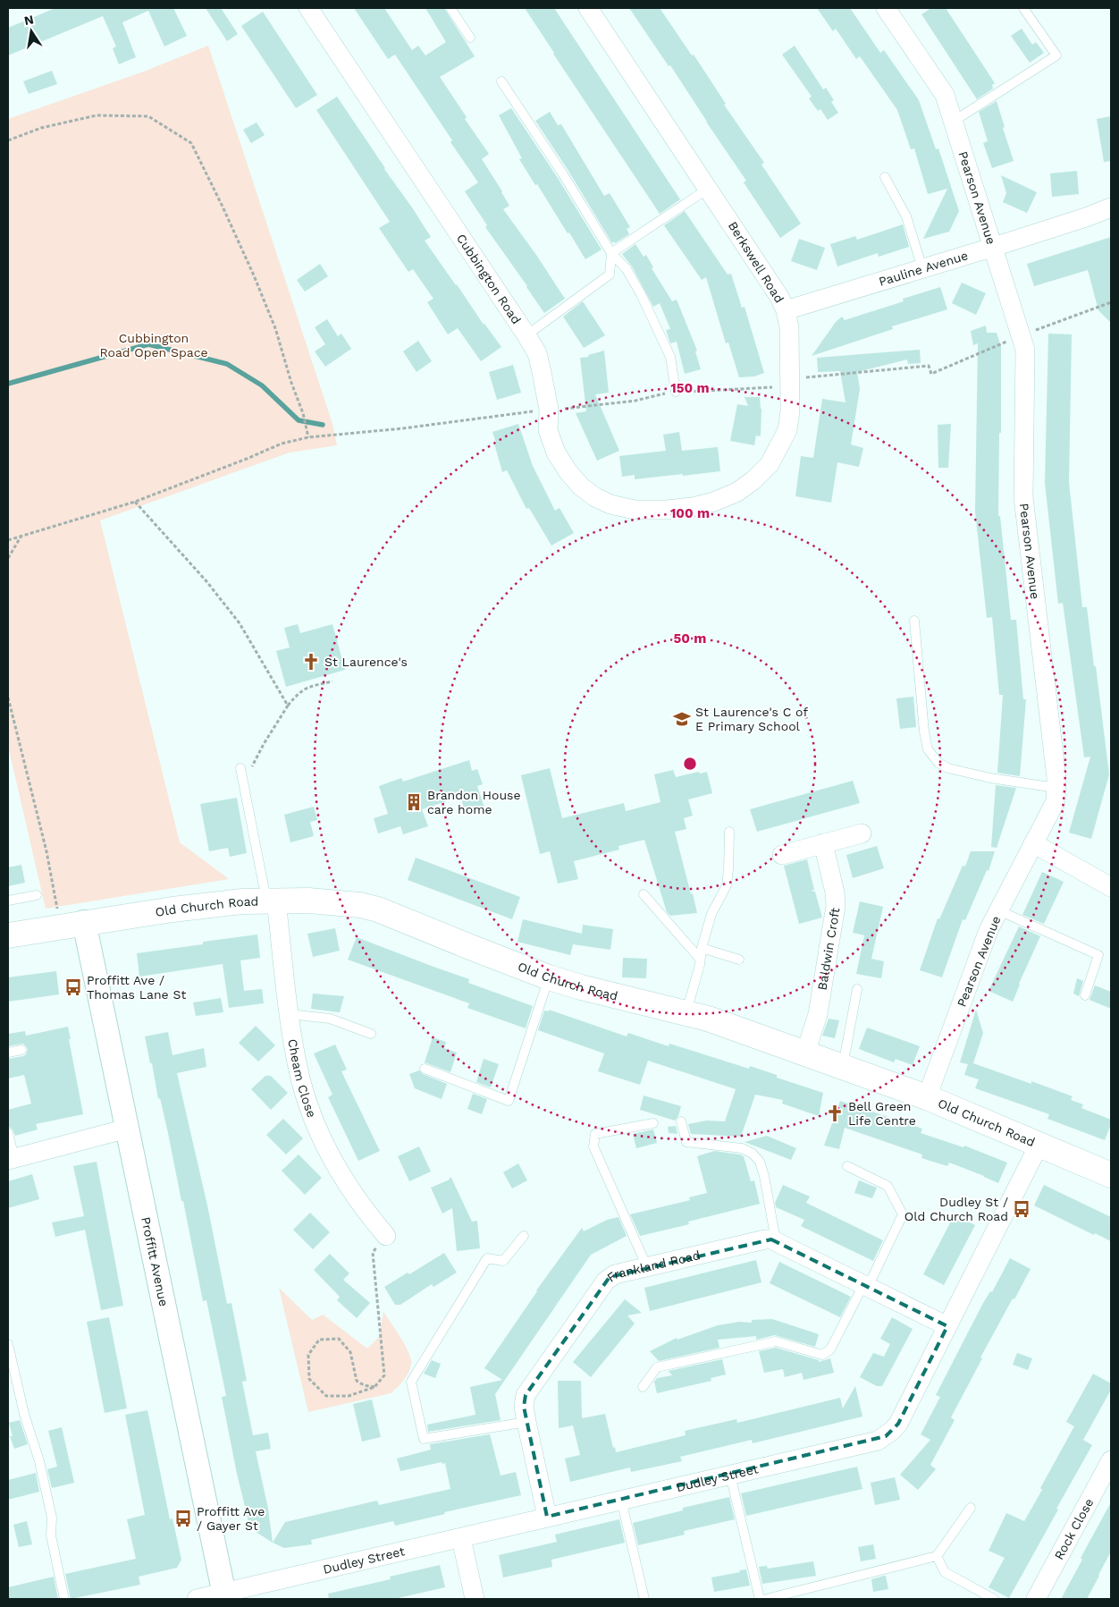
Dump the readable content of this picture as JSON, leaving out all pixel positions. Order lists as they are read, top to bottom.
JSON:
{
  "streets": {
    "main road": ["Old Church Road"],
    "street": [
      "Pearson Avenue",
      "Berkswell Road",
      "Pauline Avenue",
      "Cubbington Road",
      "Baldwin Croft",
      "Cheam Close",
      "Proffitt Avenue",
      "Frankland Road",
      "Dudley Street",
      "Rock Close"
    ]
  },
  "crossings": [
    ["Pearson Avenue", "Pauline Avenue"],
    ["Pearson Avenue", "Old Church Road"],
    ["Berkswell Road", "Pauline Avenue"],
    ["Berkswell Road", "Cubbington Road"],
    ["Old Church Road", "Baldwin Croft"],
    ["Old Church Road", "Cheam Close"],
    ["Old Church Road", "Proffitt Avenue"],
    ["Old Church Road", "Dudley Street"],
    ["Proffitt Avenue", "Dudley Street"],
    ["Frankland Road", "Dudley Street"]
  ],
  "parks": ["Cubbington Road Open Space"],
  "places": {
    "church": ["St Laurence's", "Bell Green Life Centre"],
    "school or university": ["St Laurence's C of E Primary School"],
    "building": ["Brandon House care home"],
    "bus stop": ["Proffitt Ave / Thomas Lane St", "Dudley St / Old Church Road", "Proffitt Ave / Gayer St"]
  },
  "north": "top",
  "rings": ["150 m", "100 m", "50 m"]
}
